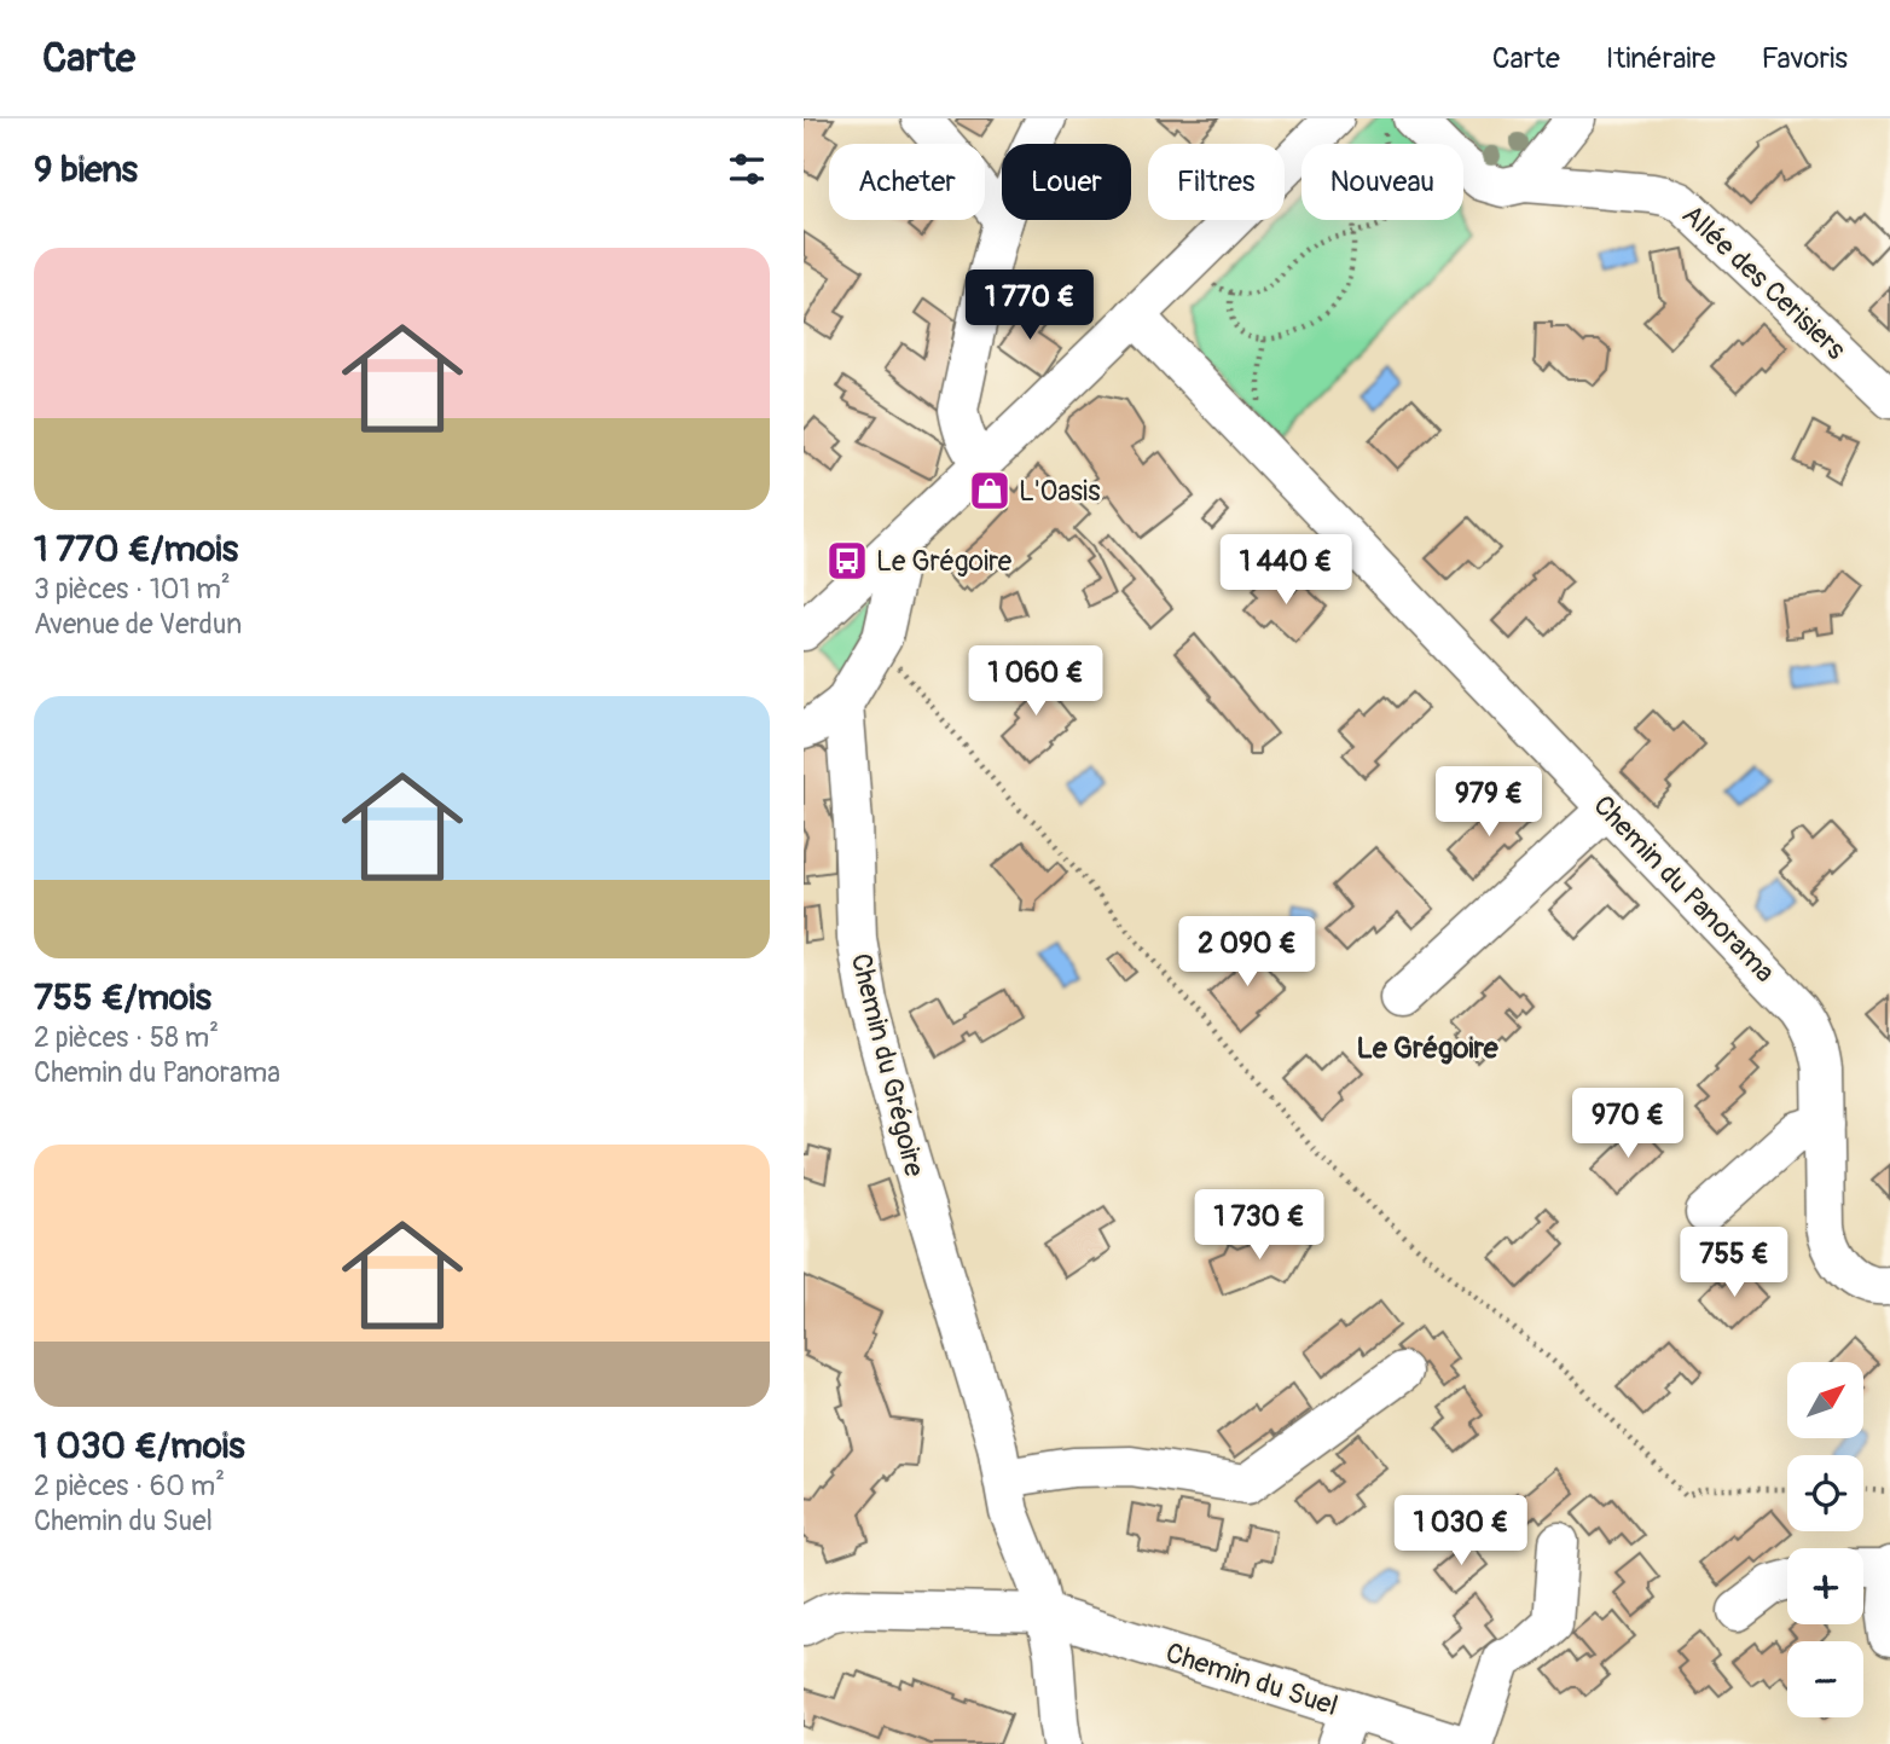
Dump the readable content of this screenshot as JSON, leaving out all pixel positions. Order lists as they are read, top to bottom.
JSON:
{
  "streets": {
    "street": [
      "Allée des Cerisiers",
      "Chemin du Panorama",
      "Chemin du Grégoire",
      "Chemin du Suel"
    ]
  },
  "crossings": [
    ["Chemin du Grégoire", "Chemin du Suel"]
  ],
  "districts": ["Le Grégoire"],
  "places": {
    "shop": ["L'Oasis"],
    "bus stop": ["Le Grégoire"]
  },
  "north": "top right",
  "page": {
    "header": "Carte",
    "nav": ["Carte", "Itinéraire", "Favoris"],
    "heading": "9 biens",
    "chip": [
      "Acheter",
      "Louer",
      "Filtres",
      "Nouveau"
    ],
    "list": [
      {
        "name": "1 770 €/mois",
        "note": "3 pièces · 101 m² · Avenue de Verdun"
      },
      {
        "name": "755 €/mois",
        "note": "2 pièces · 58 m² · Chemin du Panorama"
      },
      {
        "name": "1 030 €/mois",
        "note": "2 pièces · 60 m² · Chemin du Suel"
      }
    ],
    "price": [
      "1 770 €",
      "1 440 €",
      "1 060 €",
      "979 €",
      "2 090 €",
      "970 €",
      "1 730 €",
      "755 €",
      "1 030 €"
    ],
    "map_buttons": ["+", "−"]
  }
}
